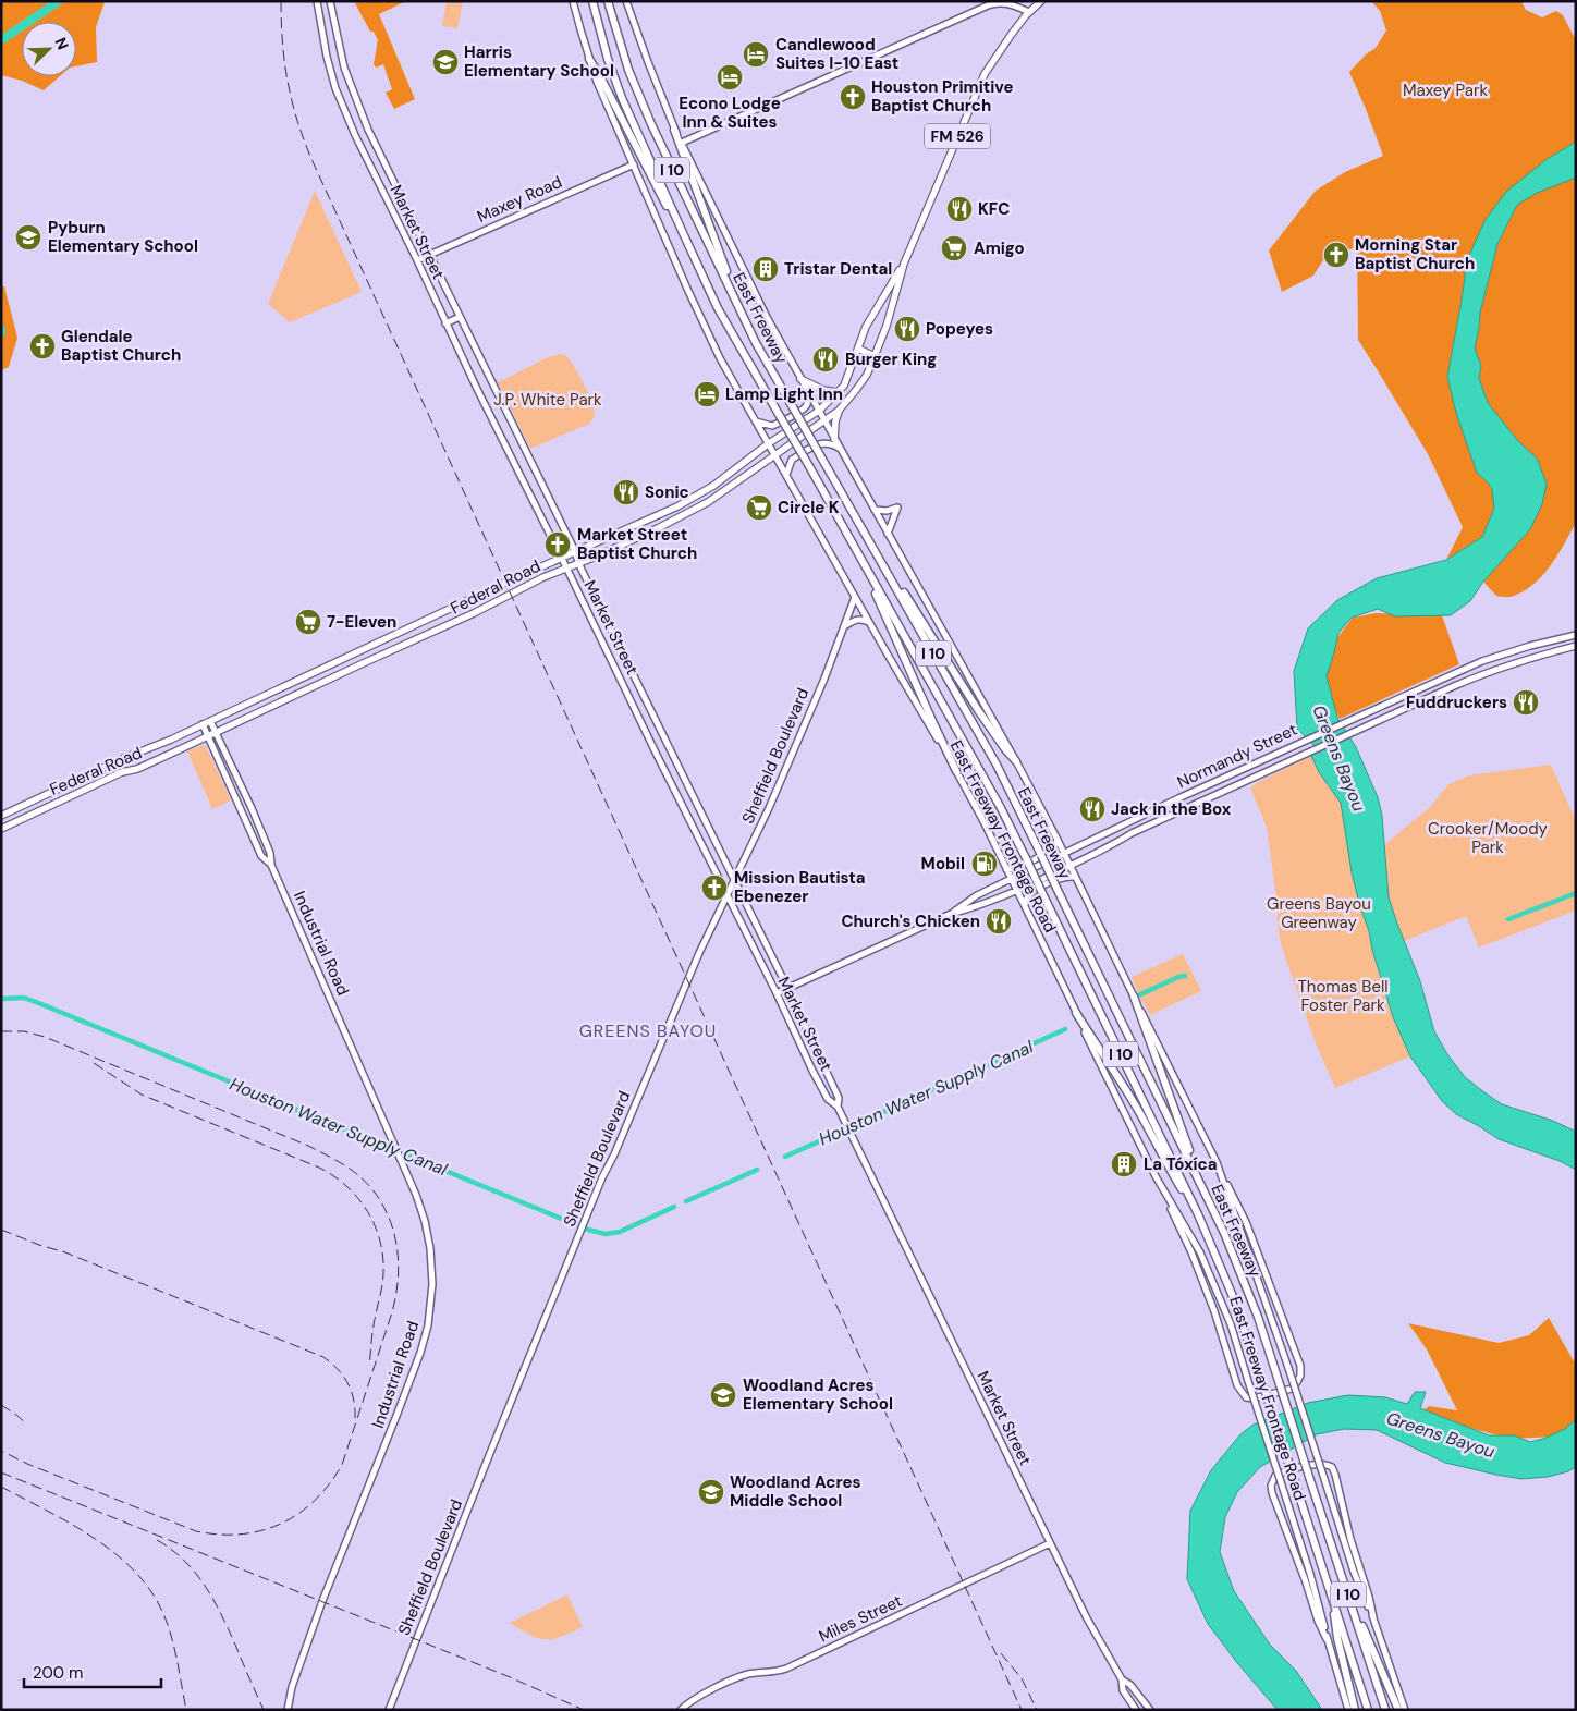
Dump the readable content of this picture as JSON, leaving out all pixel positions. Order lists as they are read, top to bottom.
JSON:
{
  "streets": {
    "highway": ["I 10", "East Freeway"],
    "main road": [
      "FM 526",
      "Maxey Road",
      "Market Street",
      "Federal Road",
      "Sheffield Boulevard",
      "Normandy Street",
      "East Freeway Frontage Road",
      "Industrial Road",
      "Miles Street"
    ]
  },
  "crossings": [
    ["FM 526", "Federal Road"],
    ["Maxey Road", "Market Street"],
    ["Maxey Road", "East Freeway Frontage Road"],
    ["Market Street", "Federal Road"],
    ["Market Street", "Sheffield Boulevard"],
    ["Market Street", "Normandy Street"],
    ["Market Street", "Miles Street"],
    ["Federal Road", "East Freeway Frontage Road"],
    ["Federal Road", "Industrial Road"],
    ["Sheffield Boulevard", "East Freeway Frontage Road"],
    ["Normandy Street", "East Freeway Frontage Road"]
  ],
  "districts": ["GREENS BAYOU"],
  "water": ["Greens Bayou", "Houston Water Supply Canal"],
  "parks": [
    "Maxey Park",
    "J.P. White Park",
    "Crooker/Moody Park",
    "Greens Bayou Greenway",
    "Thomas Bell Foster Park"
  ],
  "places": {
    "hotel": ["Candlewood Suites I-10 East", "Econo Lodge Inn & Suites", "Lamp Light Inn"],
    "school or university": [
      "Harris Elementary School",
      "Pyburn Elementary School",
      "Woodland Acres Elementary School",
      "Woodland Acres Middle School"
    ],
    "church": [
      "Houston Primitive Baptist Church",
      "Morning Star Baptist Church",
      "Glendale Baptist Church",
      "Market Street Baptist Church",
      "Mission Bautista Ebenezer"
    ],
    "restaurant": [
      "KFC",
      "Popeyes",
      "Burger King",
      "Sonic",
      "Fuddruckers",
      "Jack in the Box",
      "Church's Chicken"
    ],
    "supermarket": ["Amigo", "Circle K", "7-Eleven"],
    "building": ["Tristar Dental", "La Tóxíca"],
    "fuel station": ["Mobil"]
  },
  "scale_bar": "200 m",
  "north": "top right"
}
